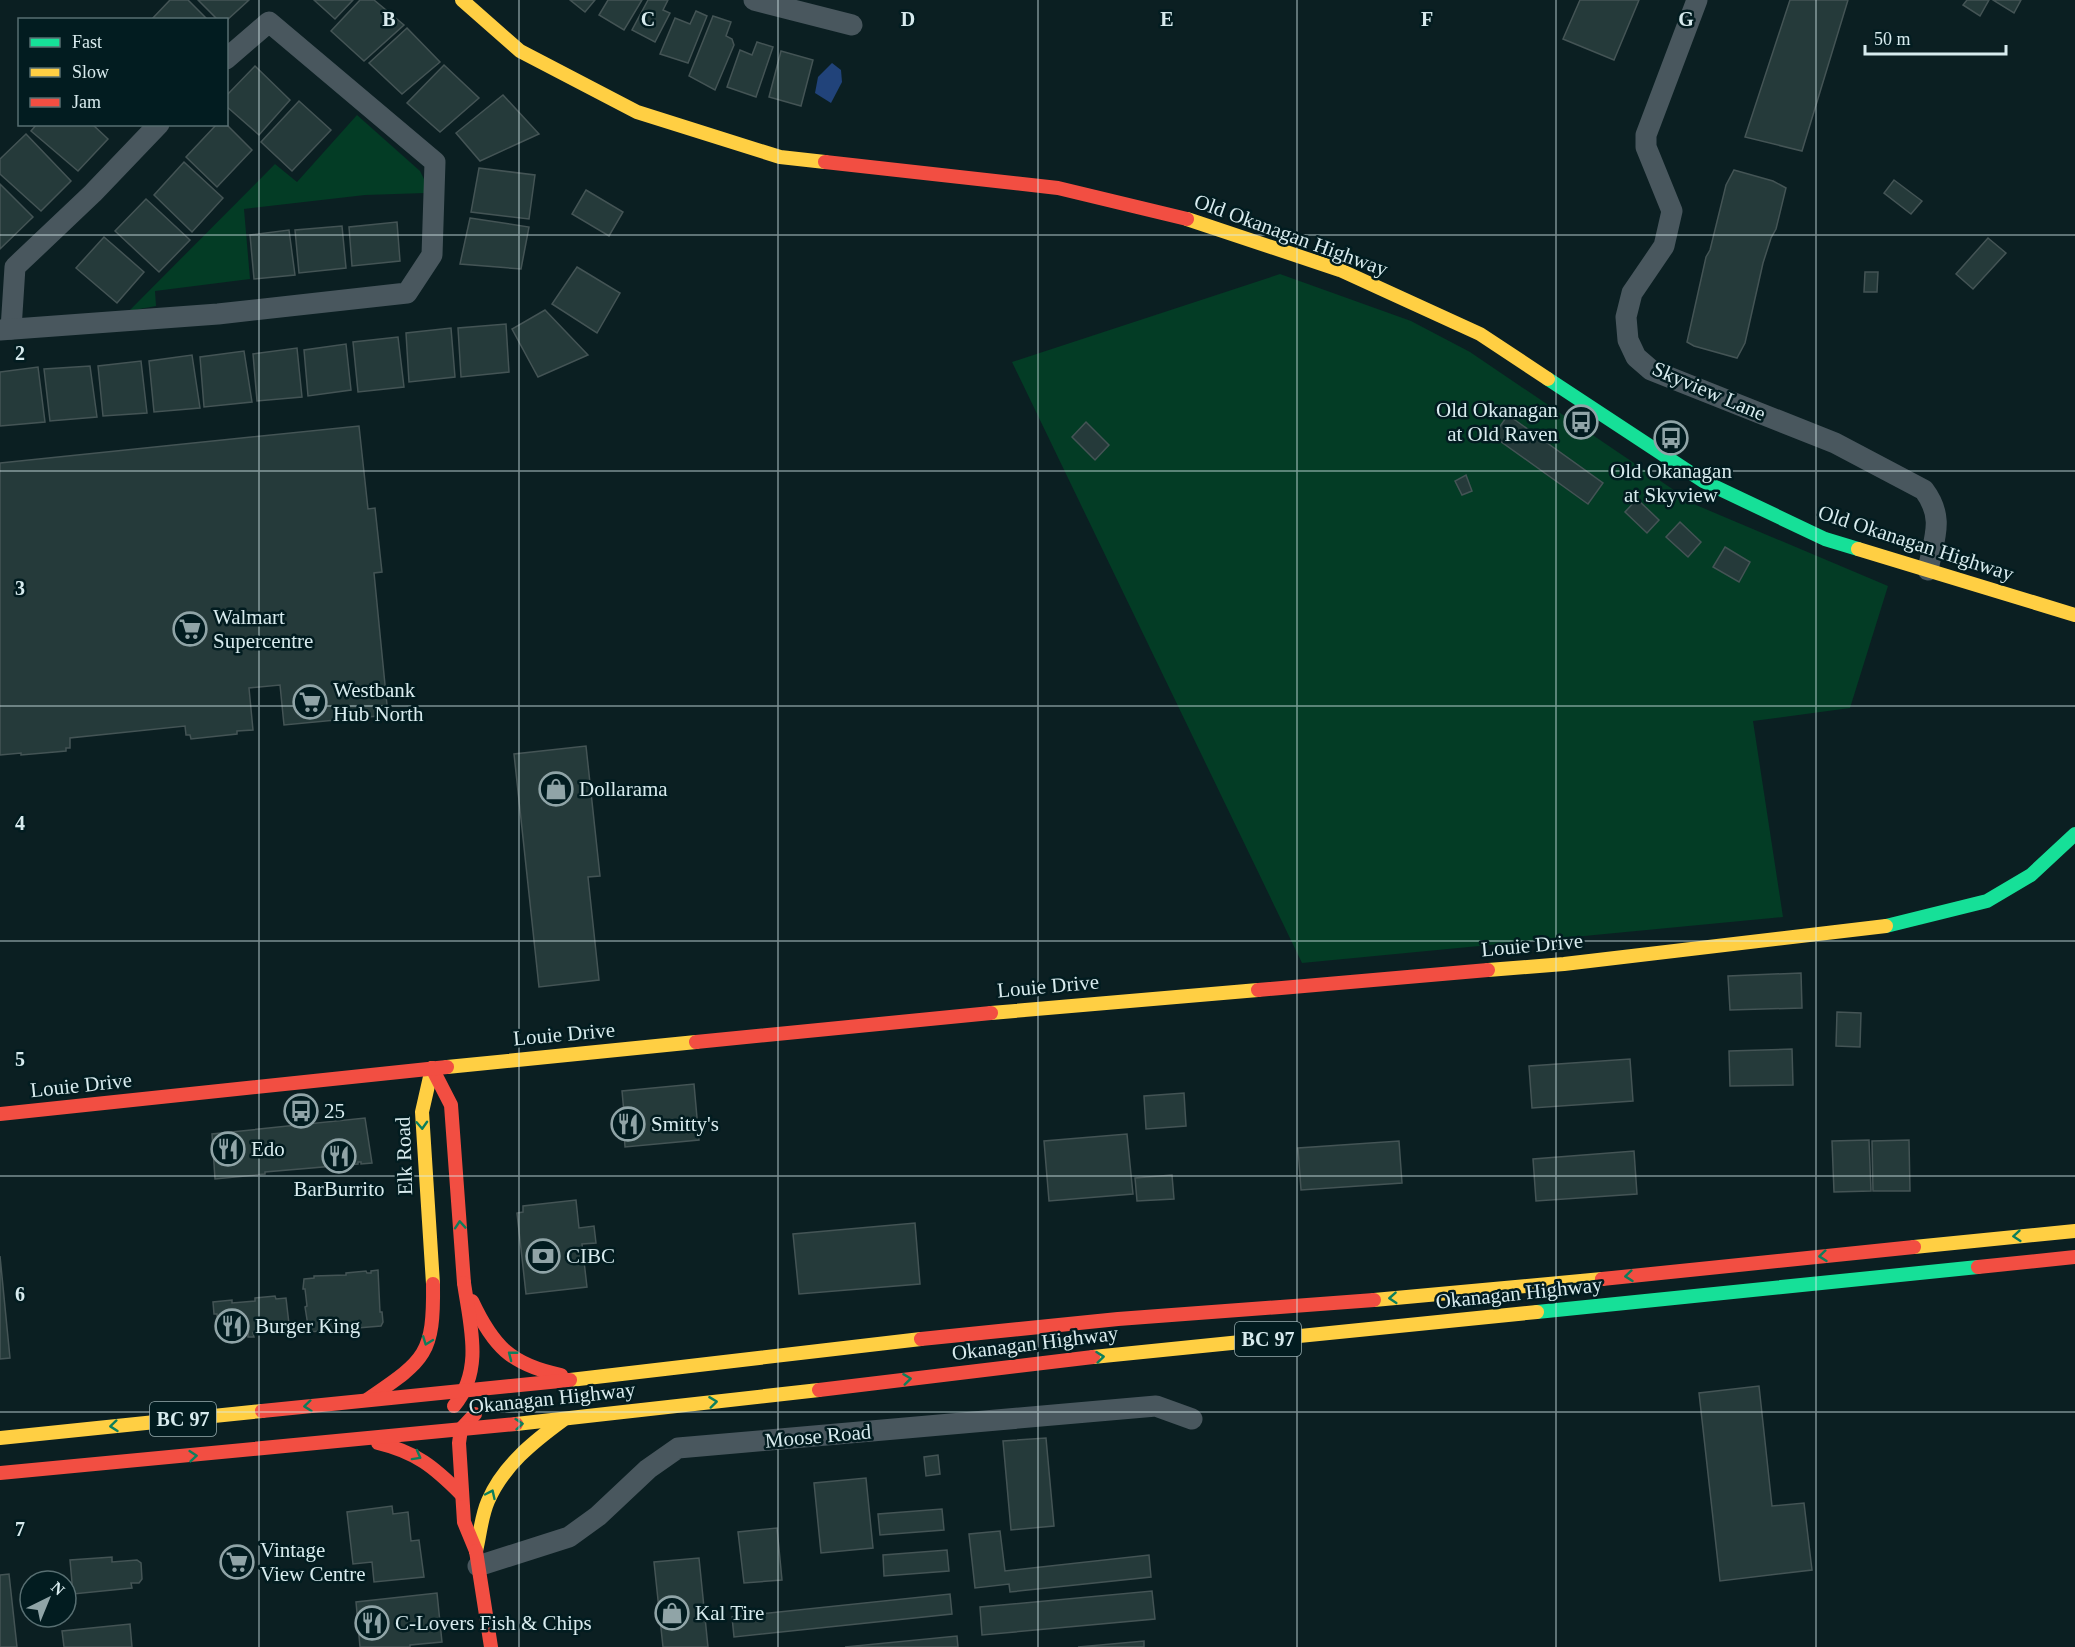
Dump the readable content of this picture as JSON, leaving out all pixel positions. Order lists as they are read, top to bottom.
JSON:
{
  "streets": {
    "main road": [
      "Old Okanagan Highway",
      "Louie Drive",
      "Elk Road",
      "Okanagan Highway",
      "BC 97"
    ],
    "street": ["Skyview Lane", "Moose Road"]
  },
  "crossings": [
    ["Old Okanagan Highway", "Skyview Lane"],
    ["Louie Drive", "Elk Road"],
    ["Elk Road", "Okanagan Highway"]
  ],
  "places": {
    "bus stop": ["Old Okanagan at Old Raven", "Old Okanagan at Skyview", "25"],
    "supermarket": ["Walmart Supercentre", "Westbank Hub North", "Vintage View Centre"],
    "shop": ["Dollarama", "Kal Tire"],
    "restaurant": [
      "Smitty's",
      "Edo",
      "BarBurrito",
      "Burger King",
      "C-Lovers Fish & Chips"
    ],
    "bank": ["CIBC"]
  },
  "legend": ["Fast", "Slow", "Jam"],
  "scale_bar": "50 m",
  "north": "top right",
  "grid": {
    "columns": [
      "B",
      "C",
      "D",
      "E",
      "F",
      "G"
    ],
    "rows": [
      "2",
      "3",
      "4",
      "5",
      "6",
      "7"
    ]
  }
}
